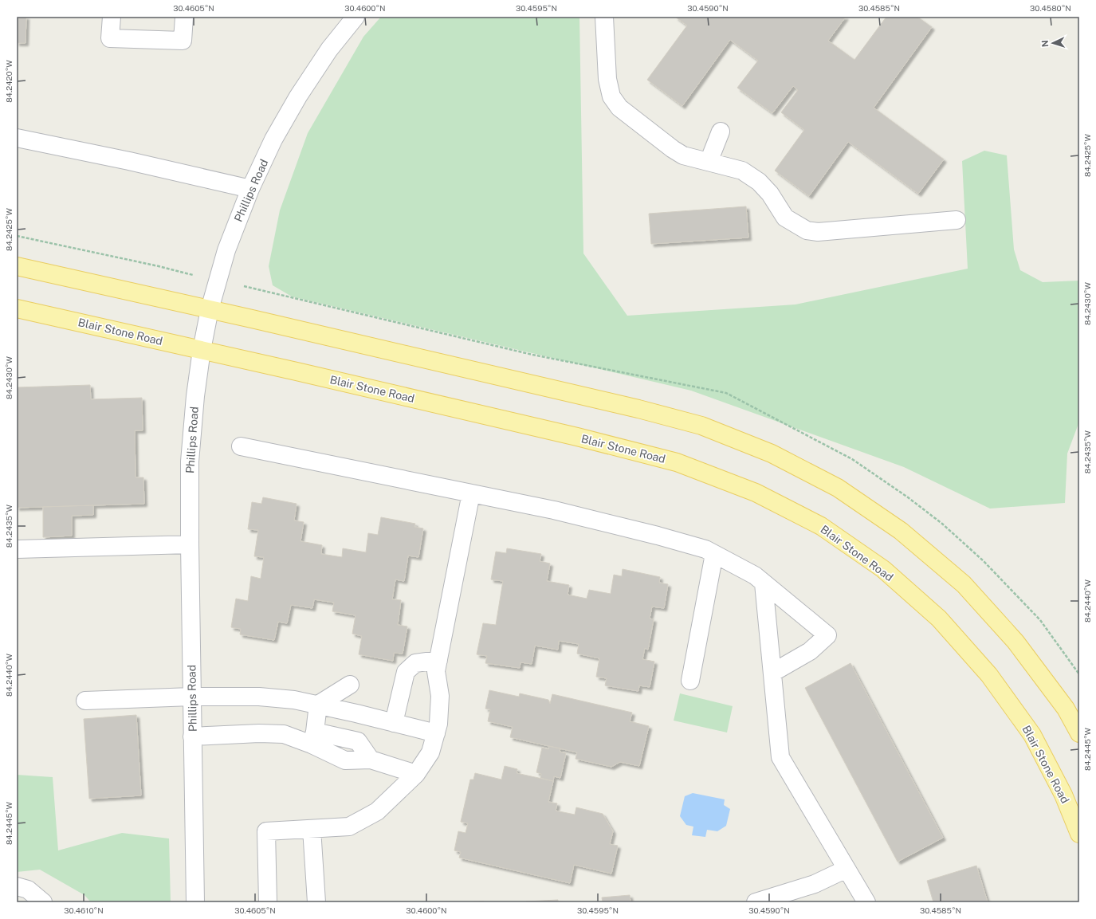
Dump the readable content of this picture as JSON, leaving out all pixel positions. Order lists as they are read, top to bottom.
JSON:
{
  "streets": {
    "main road": ["Blair Stone Road"],
    "street": ["Phillips Road"]
  },
  "crossings": [
    ["Phillips Road", "Blair Stone Road"]
  ],
  "north": "left",
  "coordinates": [
    "30.4605°N",
    "30.4600°N",
    "30.4595°N",
    "30.4590°N",
    "30.4585°N",
    "30.4580°N",
    "84.2420°W",
    "84.2425°W",
    "84.2430°W",
    "84.2435°W",
    "84.2440°W",
    "84.2445°W",
    "30.4610°N"
  ]
}
